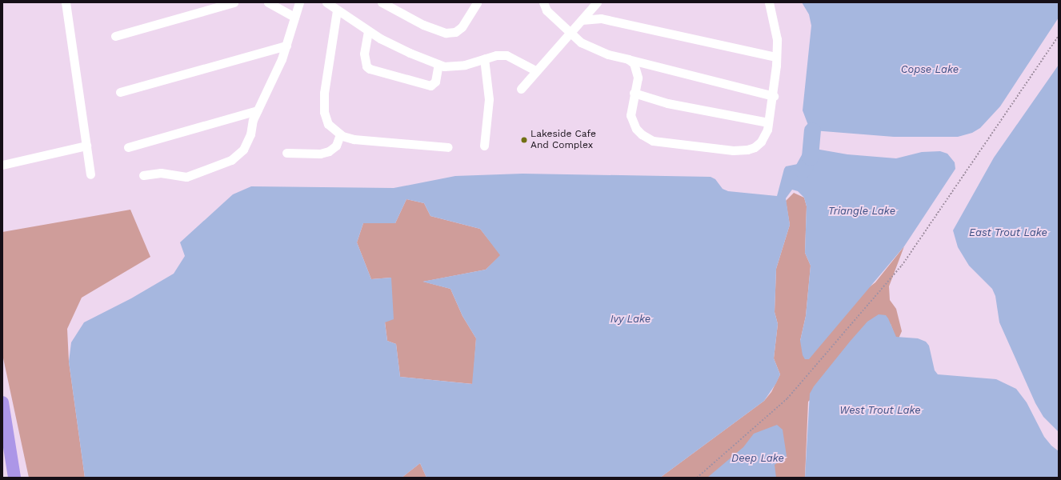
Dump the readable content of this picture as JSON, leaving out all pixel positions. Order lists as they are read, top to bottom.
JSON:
{
  "water": [
    "Copse Lake",
    "Triangle Lake",
    "East Trout Lake",
    "Ivy Lake",
    "West Trout Lake",
    "Deep Lake"
  ],
  "places": ["Lakeside Cafe And Complex"]
}
